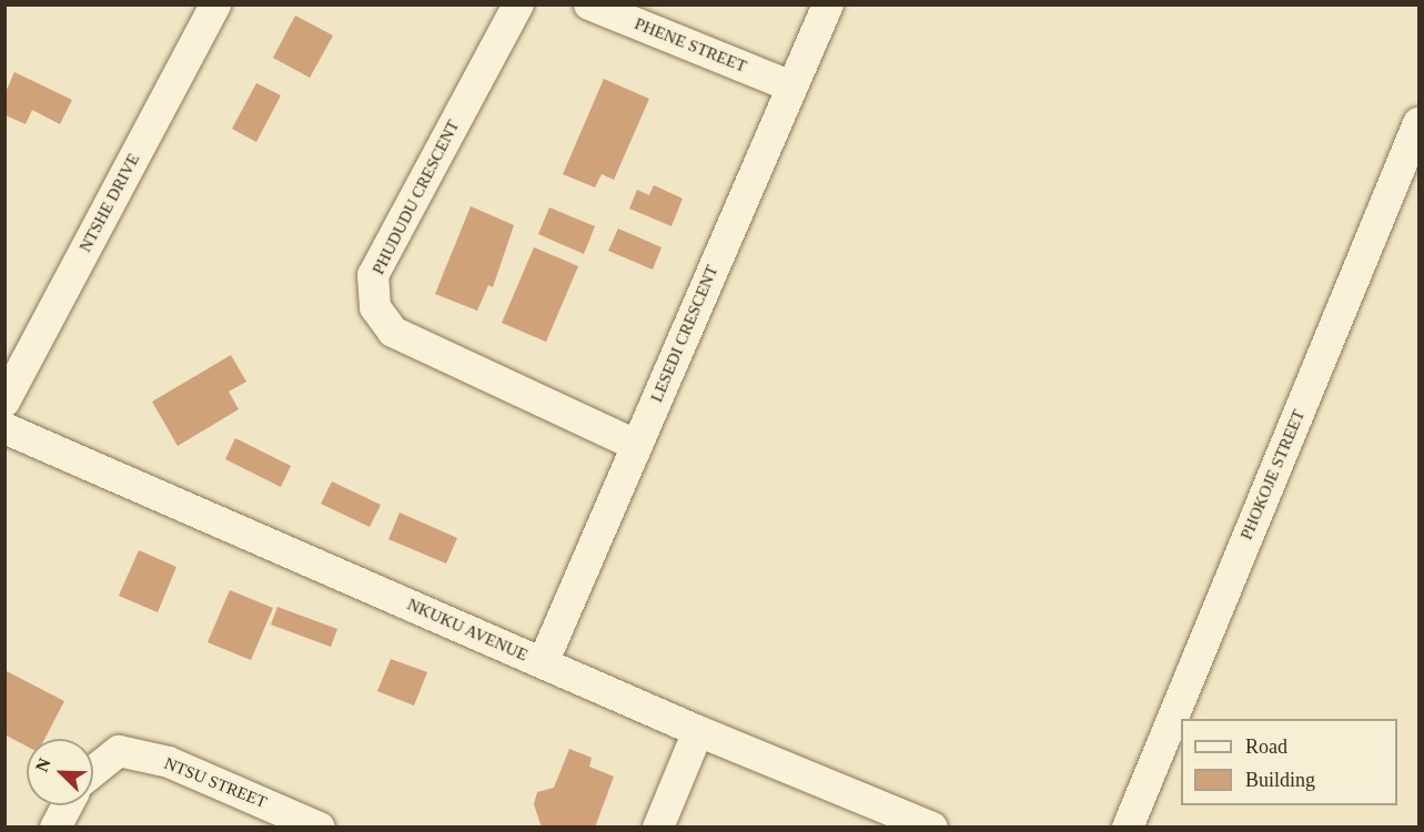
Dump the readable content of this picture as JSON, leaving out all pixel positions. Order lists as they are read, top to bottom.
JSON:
{
  "streets": {
    "street": [
      "PHENE STREET",
      "PHUDUDU CRESCENT",
      "NTSHE DRIVE",
      "LESEDI CRESCENT",
      "PHOKOJE STREET",
      "NKUKU AVENUE",
      "NTSU STREET"
    ]
  },
  "crossings": [
    ["PHENE STREET", "LESEDI CRESCENT"],
    ["PHUDUDU CRESCENT", "LESEDI CRESCENT"],
    ["LESEDI CRESCENT", "NKUKU AVENUE"]
  ],
  "legend": ["Road", "Building"],
  "north": "top left"
}
